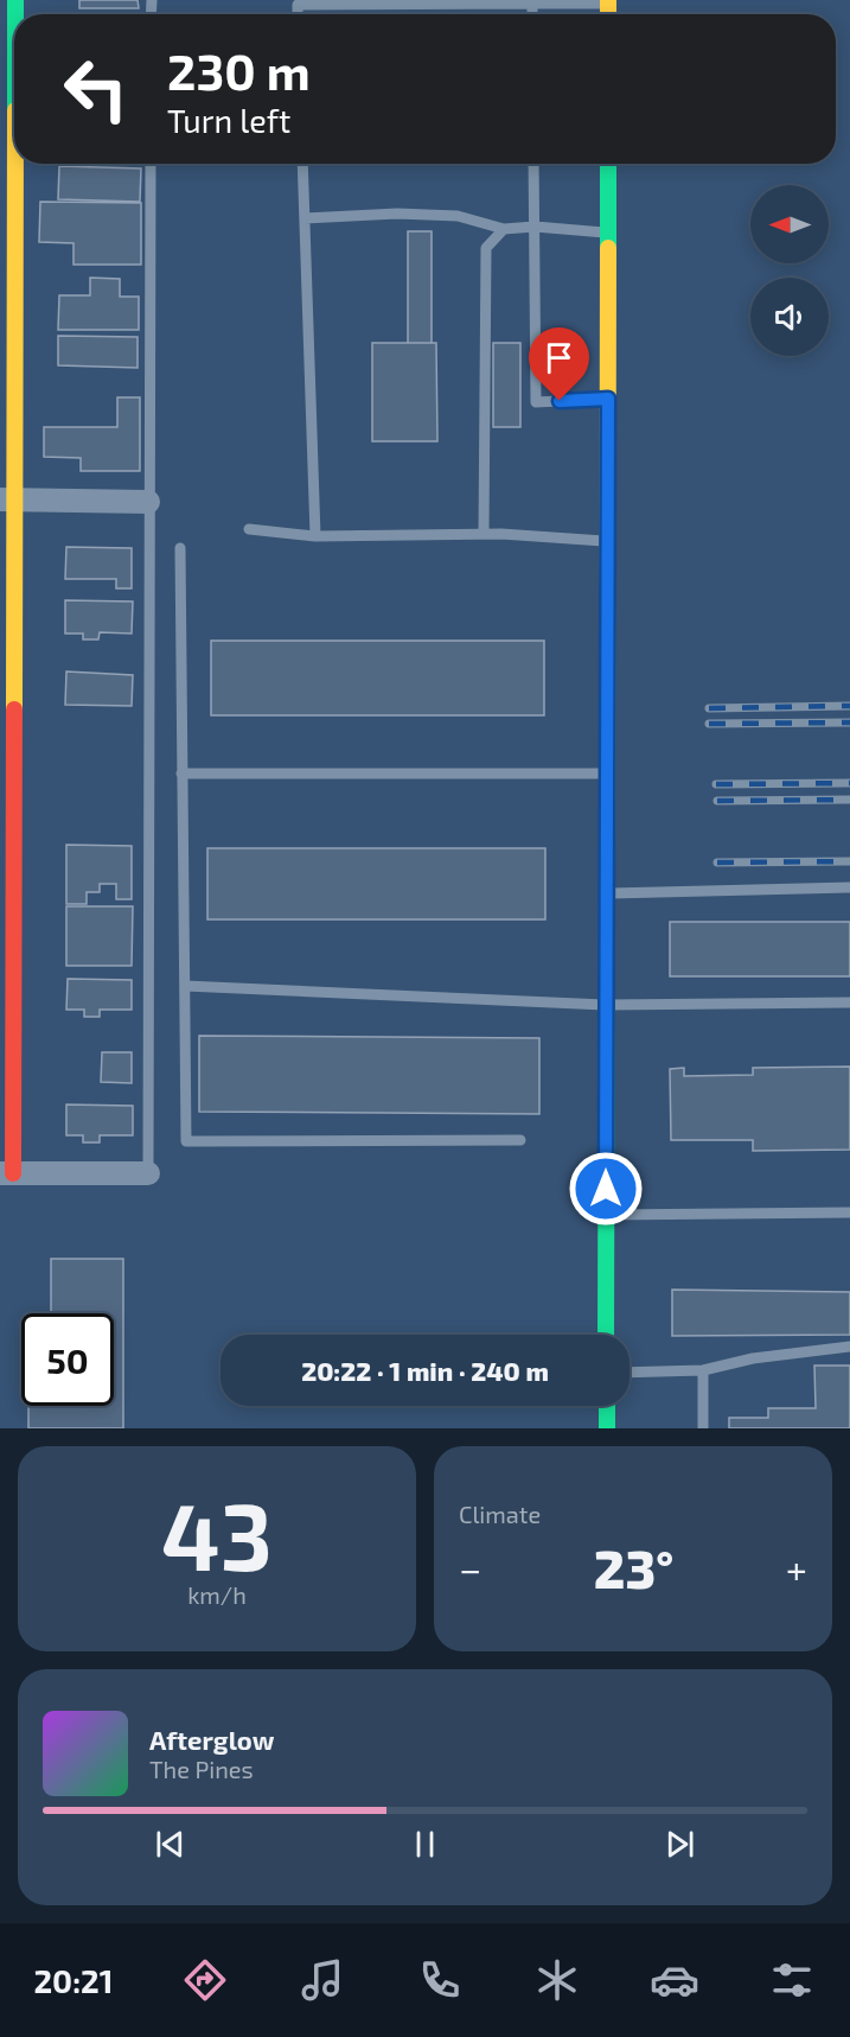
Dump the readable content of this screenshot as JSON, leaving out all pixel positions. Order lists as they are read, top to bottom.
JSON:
{
  "north": "left",
  "page": {
    "turn": ["230 m", "Turn left"],
    "limit": "50",
    "trip": "20:22 · 1 min · 240 m",
    "tile": [
      ["43", "km/h"],
      "Climate"
    ],
    "heat": ["−", "23°", "+"],
    "song": ["Afterglow", "The Pines"],
    "tabs": "20:21"
  }
}
